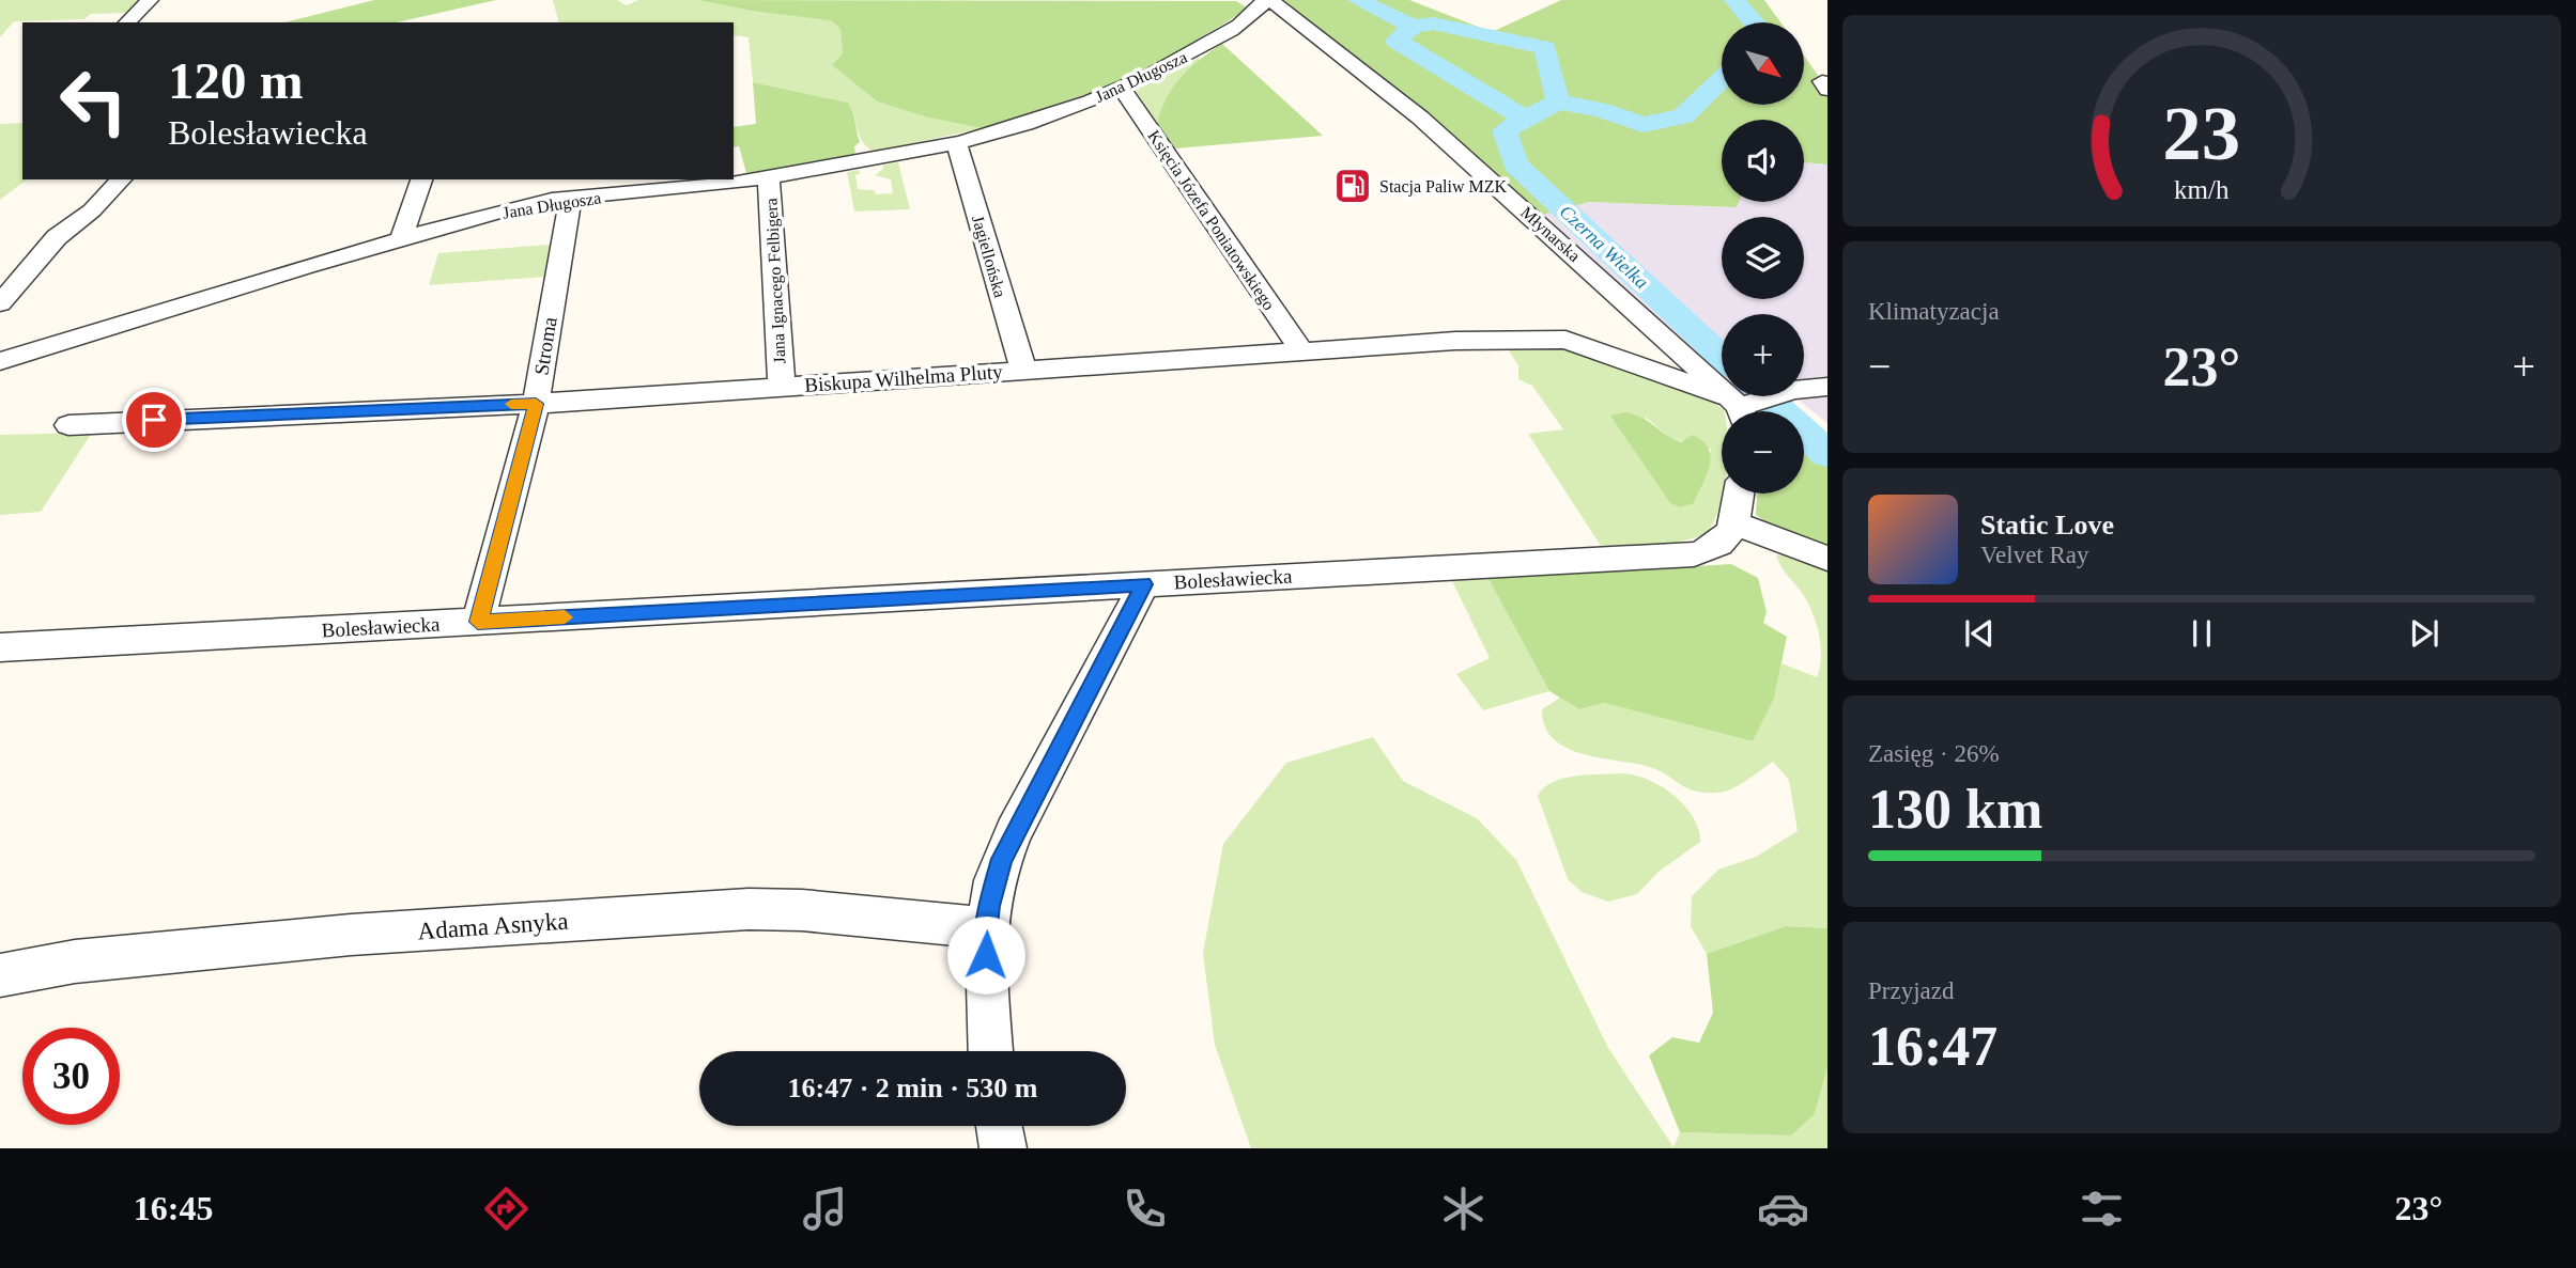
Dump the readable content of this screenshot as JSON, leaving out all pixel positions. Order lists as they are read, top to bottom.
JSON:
{
  "streets": {
    "street": [
      "Jana Długosza",
      "Księcia Józefa Poniatowskiego",
      "Młynarska",
      "Jagiellońska",
      "Jana Ignacego Felbigera",
      "Stroma",
      "Biskupa Wilhelma Pluty",
      "Bolesławiecka",
      "Adama Asnyka"
    ]
  },
  "crossings": [
    ["Jana Długosza", "Księcia Józefa Poniatowskiego"],
    ["Jana Długosza", "Jagiellońska"],
    ["Jana Długosza", "Jana Ignacego Felbigera"],
    ["Jana Długosza", "Stroma"],
    ["Księcia Józefa Poniatowskiego", "Biskupa Wilhelma Pluty"],
    ["Młynarska", "Biskupa Wilhelma Pluty"],
    ["Jagiellońska", "Biskupa Wilhelma Pluty"],
    ["Jana Ignacego Felbigera", "Biskupa Wilhelma Pluty"],
    ["Stroma", "Biskupa Wilhelma Pluty"],
    ["Stroma", "Bolesławiecka"]
  ],
  "water": ["Czerna Wielka"],
  "places": {
    "fuel station": ["Stacja Paliw MZK"]
  },
  "north": "bottom right",
  "page": {
    "map_buttons": ["+", "−"],
    "turn": ["120 m", "Bolesławiecka"],
    "tile": [
      "Klimatyzacja",
      ["Zasięg · 26%", "130 km"],
      ["Przyjazd", "16:47"]
    ],
    "heat": ["−", "23°", "+"],
    "song": ["Static Love", "Velvet Ray"],
    "limit": "30",
    "trip": "16:47 · 2 min · 530 m",
    "tabs": ["16:45", "23°"],
    "gauge": ["23", "km/h"]
  }
}
